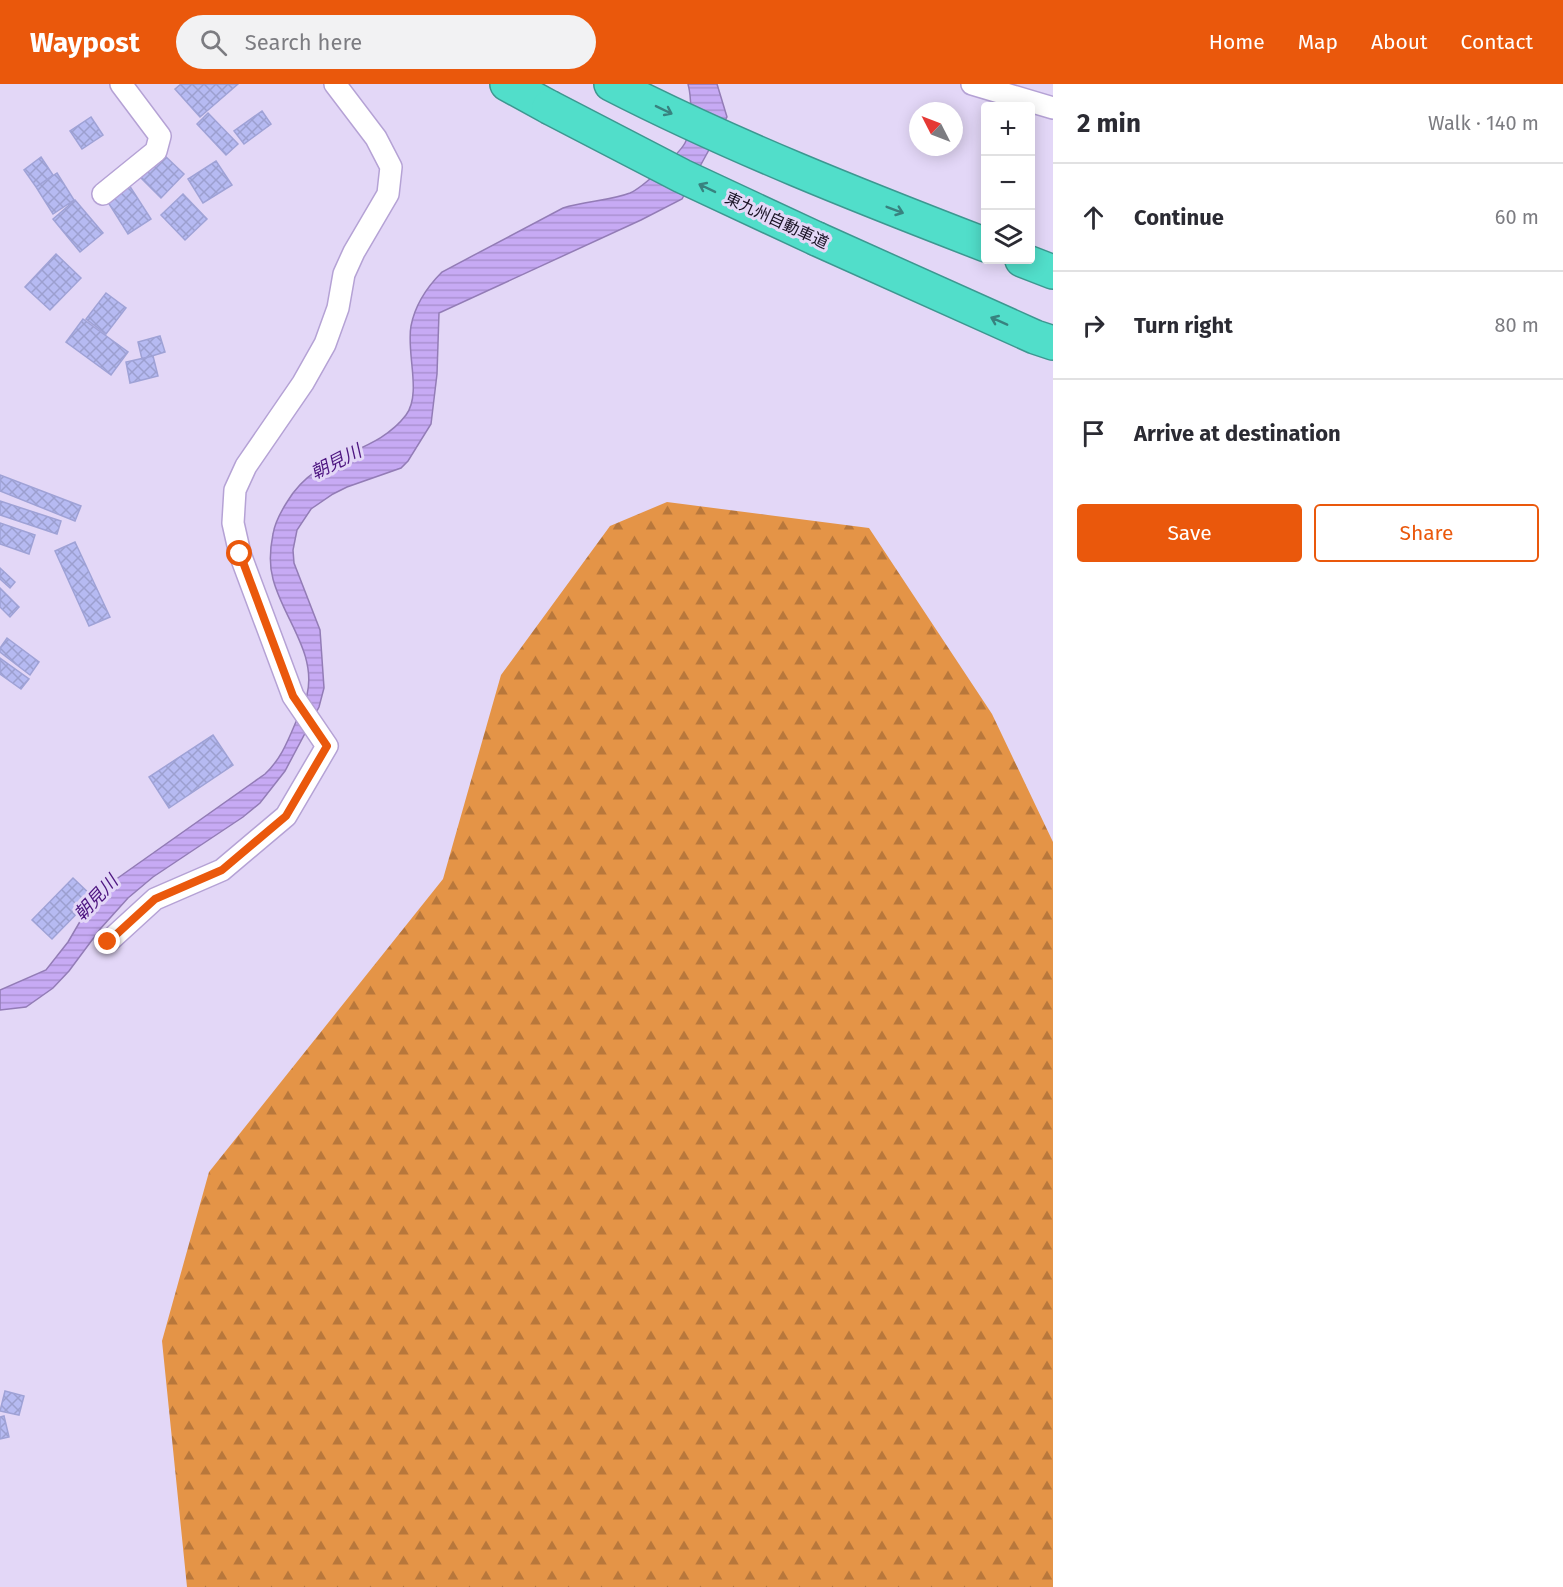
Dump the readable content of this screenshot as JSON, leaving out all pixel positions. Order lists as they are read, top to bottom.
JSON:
{
  "streets": {
    "highway": ["東九州自動車道"]
  },
  "water": ["朝見川"],
  "north": "top left",
  "page": {
    "header": "Waypost",
    "search": "Search here",
    "nav": [
      "Home",
      "Map",
      "About",
      "Contact"
    ],
    "heading": ["2 min", "Walk · 140 m"],
    "map_buttons": ["+", "−"],
    "list": [
      ["Continue", "60 m"],
      ["Turn right", "80 m"],
      "Arrive at destination"
    ],
    "buttons": ["Save", "Share"]
  }
}
